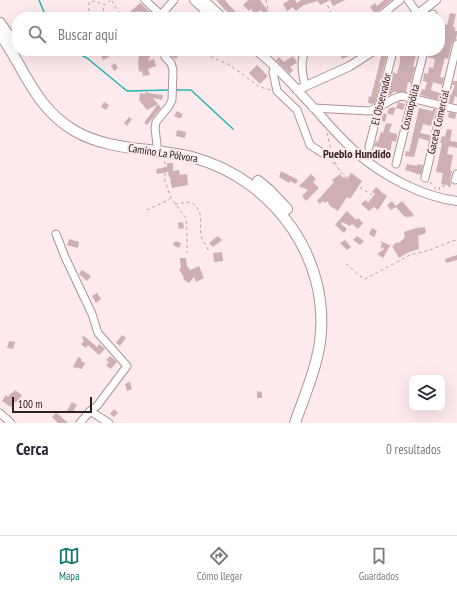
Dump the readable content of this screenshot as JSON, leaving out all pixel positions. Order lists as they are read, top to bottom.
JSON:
{
  "streets": {
    "highway": ["Camino La Pólvora"],
    "street": ["El Observador", "Cosmopólita", "Gaceta Comercial"]
  },
  "districts": ["Pueblo Hundido"],
  "scale_bar": "100 m",
  "page": {
    "search": "Buscar aquí",
    "scale": "100 m",
    "heading": ["Cerca", "0 resultados"],
    "nav": ["Mapa", "Cómo llegar", "Guardados"]
  }
}
